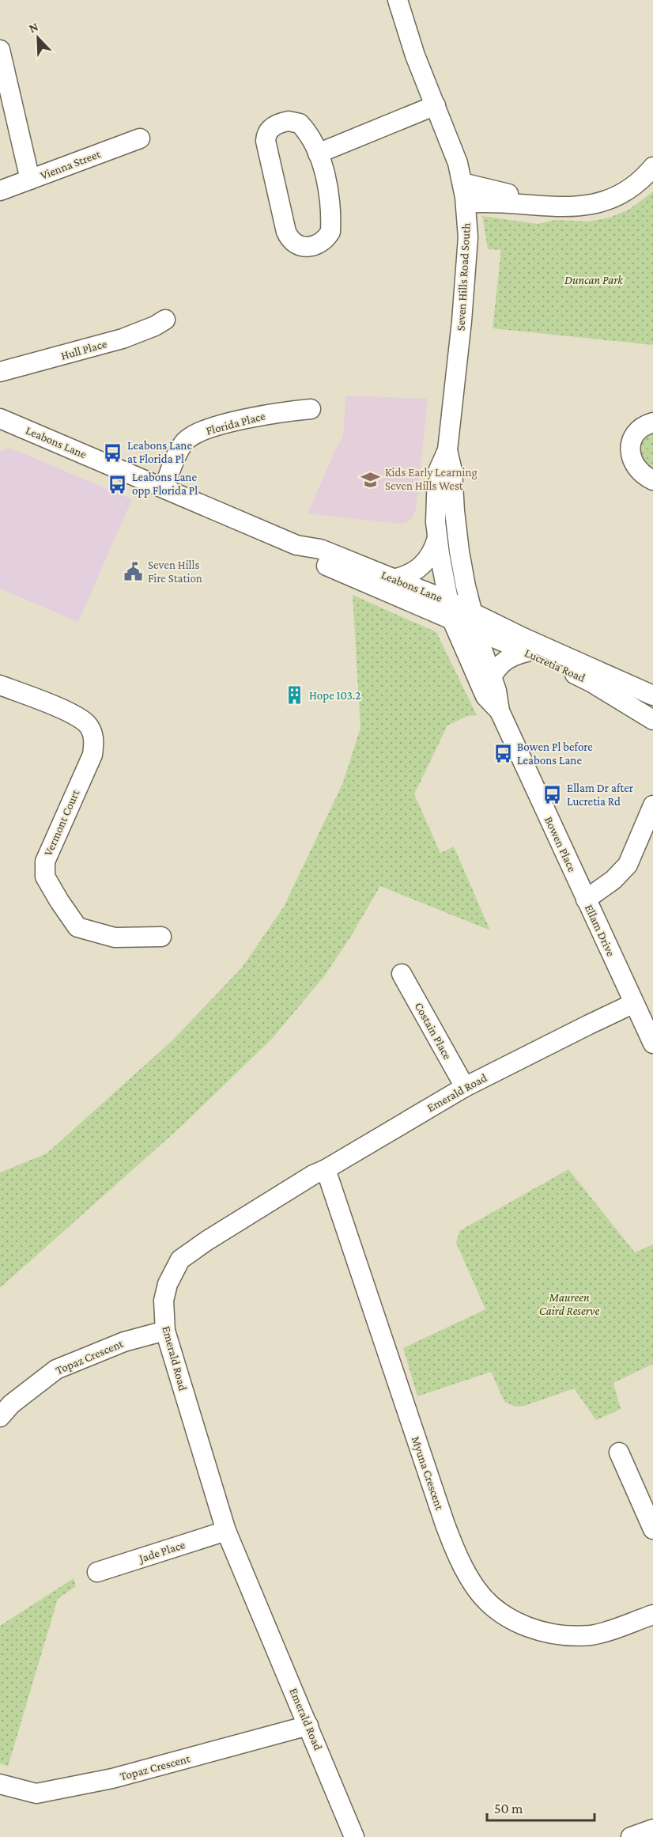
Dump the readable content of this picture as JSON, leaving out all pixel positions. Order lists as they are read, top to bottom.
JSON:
{
  "streets": {
    "street": [
      "Vienna Street",
      "Seven Hills Road South",
      "Hull Place",
      "Florida Place",
      "Leabons Lane",
      "Lucretia Road",
      "Vermont Court",
      "Bowen Place",
      "Ellam Drive",
      "Costain Place",
      "Emerald Road",
      "Topaz Crescent",
      "Myuna Crescent",
      "Jade Place"
    ]
  },
  "crossings": [
    ["Seven Hills Road South", "Leabons Lane"],
    ["Seven Hills Road South", "Lucretia Road"],
    ["Seven Hills Road South", "Bowen Place"],
    ["Florida Place", "Leabons Lane"],
    ["Leabons Lane", "Lucretia Road"],
    ["Leabons Lane", "Bowen Place"],
    ["Lucretia Road", "Bowen Place"],
    ["Bowen Place", "Ellam Drive"],
    ["Ellam Drive", "Emerald Road"],
    ["Costain Place", "Emerald Road"],
    ["Emerald Road", "Topaz Crescent"],
    ["Emerald Road", "Myuna Crescent"],
    ["Emerald Road", "Jade Place"]
  ],
  "parks": ["Duncan Park", "Maureen Caird Reserve"],
  "places": {
    "bus stop": [
      "Leabons Lane at Florida Pl",
      "Leabons Lane opp Florida Pl",
      "Bowen Pl before Leabons Lane",
      "Ellam Dr after Lucretia Rd"
    ],
    "school or university": ["Kids Early Learning Seven Hills West"],
    "public building": ["Seven Hills Fire Station"],
    "building": ["Hope 103.2"]
  },
  "scale_bar": "50 m",
  "north": "top left"
}
